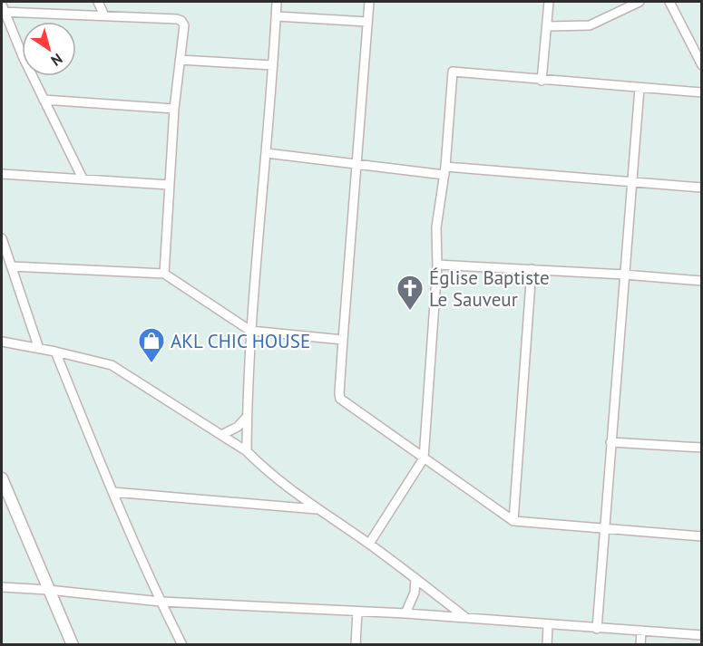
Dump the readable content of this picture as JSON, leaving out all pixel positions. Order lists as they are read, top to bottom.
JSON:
{
  "places": {
    "church": ["Église Baptiste Le Sauveur"],
    "shop": ["AKL CHIC HOUSE"]
  },
  "north": "bottom right"
}
